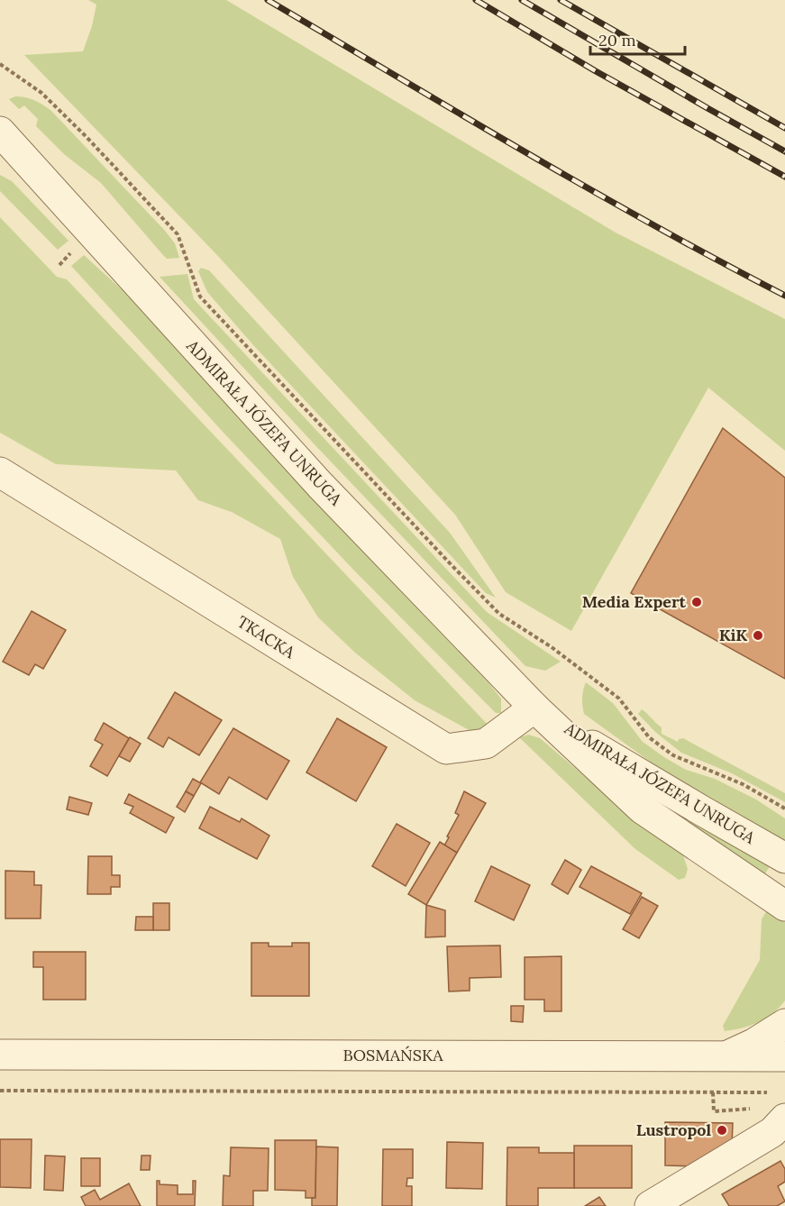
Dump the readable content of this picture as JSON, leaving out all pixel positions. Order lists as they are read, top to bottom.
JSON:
{
  "streets": {
    "street": ["ADMIRAŁA JÓZEFA UNRUGA", "TKACKA", "BOSMAŃSKA"]
  },
  "crossings": [
    ["ADMIRAŁA JÓZEFA UNRUGA", "TKACKA"]
  ],
  "places": ["Media Expert", "KiK", "Lustropol"],
  "scale_bar": "20 m"
}
